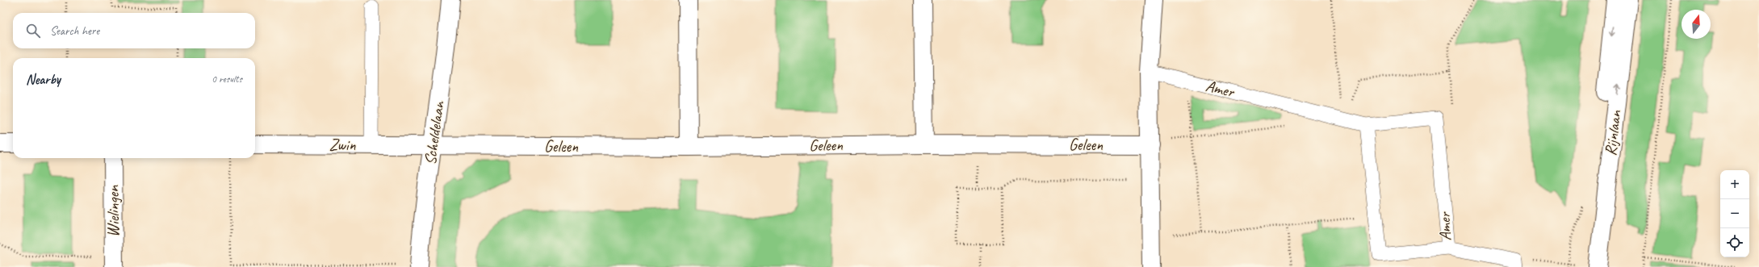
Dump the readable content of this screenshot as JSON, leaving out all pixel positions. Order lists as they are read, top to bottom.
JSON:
{
  "streets": {
    "street": [
      "Scheldelaan",
      "Rijnlaan",
      "Zwin",
      "Geleen",
      "Wielingen"
    ],
    "lane": ["Amer"]
  },
  "crossings": [
    ["Scheldelaan", "Zwin"],
    ["Scheldelaan", "Geleen"],
    ["Zwin", "Geleen"]
  ],
  "north": "top",
  "page": {
    "search": "Search here",
    "heading": ["Nearby", "0 results"],
    "map_buttons": ["+", "−"]
  }
}
